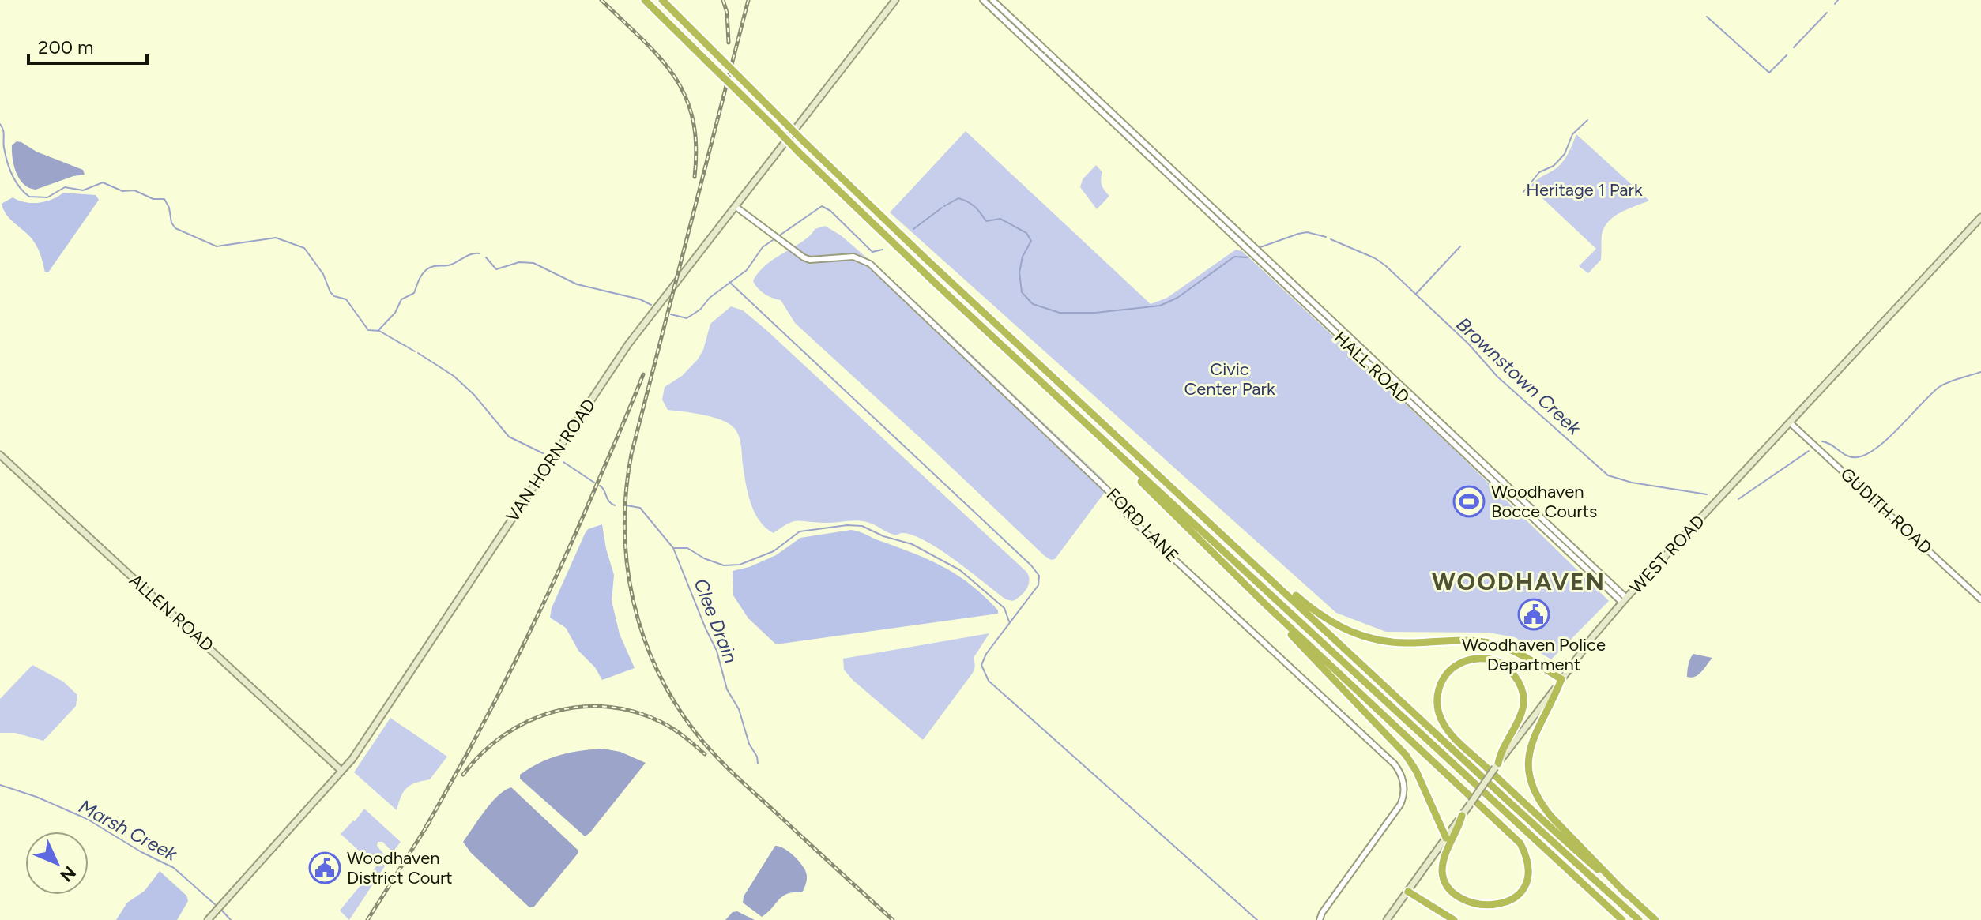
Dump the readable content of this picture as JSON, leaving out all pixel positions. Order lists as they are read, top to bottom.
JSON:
{
  "streets": {
    "main road": ["VAN HORN ROAD", "WEST ROAD", "ALLEN ROAD"],
    "street": ["HALL ROAD", "GUDITH ROAD", "FORD LANE"]
  },
  "crossings": [
    ["HALL ROAD", "WEST ROAD"],
    ["VAN HORN ROAD", "FORD LANE"],
    ["VAN HORN ROAD", "ALLEN ROAD"],
    ["GUDITH ROAD", "WEST ROAD"]
  ],
  "districts": ["WOODHAVEN"],
  "water": ["Brownstown Creek", "Clee Drain", "Marsh Creek"],
  "parks": ["Heritage 1 Park", "Civic Center Park"],
  "places": {
    "sports": ["Woodhaven Bocce Courts"],
    "public building": ["Woodhaven Police Department", "Woodhaven District Court"]
  },
  "scale_bar": "200 m",
  "north": "bottom right"
}
